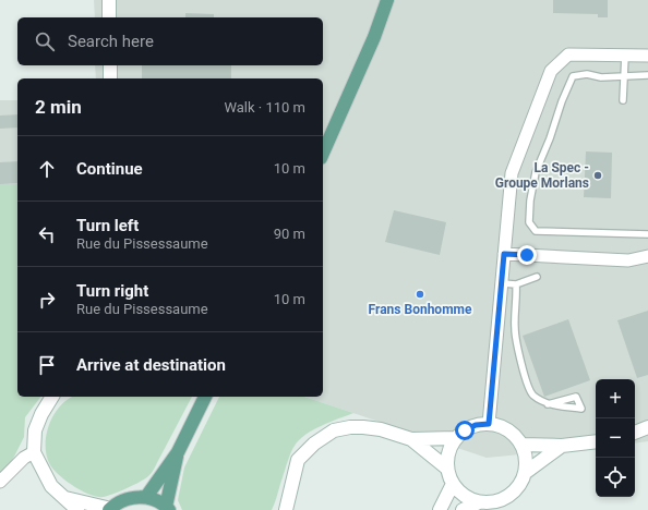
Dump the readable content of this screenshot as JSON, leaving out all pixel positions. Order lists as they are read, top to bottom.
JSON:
{
  "places": ["La Spec - Groupe Morlans", "Frans Bonhomme"],
  "page": {
    "search": "Search here",
    "heading": ["2 min", "Walk · 110 m"],
    "list": [
      ["Continue", "10 m"],
      ["Turn left", "Rue du Pissessaume", "90 m"],
      ["Turn right", "Rue du Pissessaume", "10 m"],
      "Arrive at destination"
    ],
    "map_buttons": ["+", "−"]
  }
}
